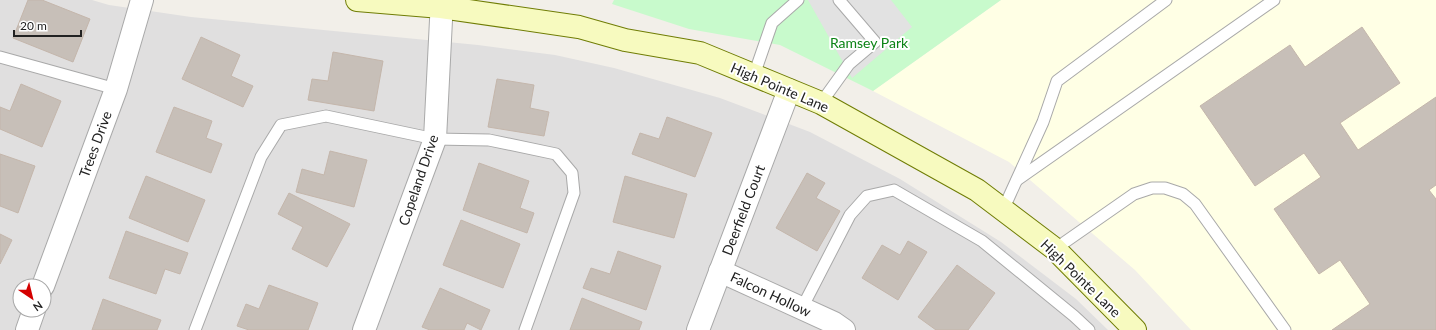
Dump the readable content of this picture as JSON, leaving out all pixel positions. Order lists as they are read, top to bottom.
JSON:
{
  "streets": {
    "street": [
      "High Pointe Lane",
      "Trees Drive",
      "Copeland Drive",
      "Deerfield Court",
      "Falcon Hollow"
    ]
  },
  "crossings": [
    ["High Pointe Lane", "Copeland Drive"],
    ["High Pointe Lane", "Deerfield Court"],
    ["Deerfield Court", "Falcon Hollow"]
  ],
  "parks": ["Ramsey Park"],
  "scale_bar": "20 m",
  "north": "bottom right"
}
